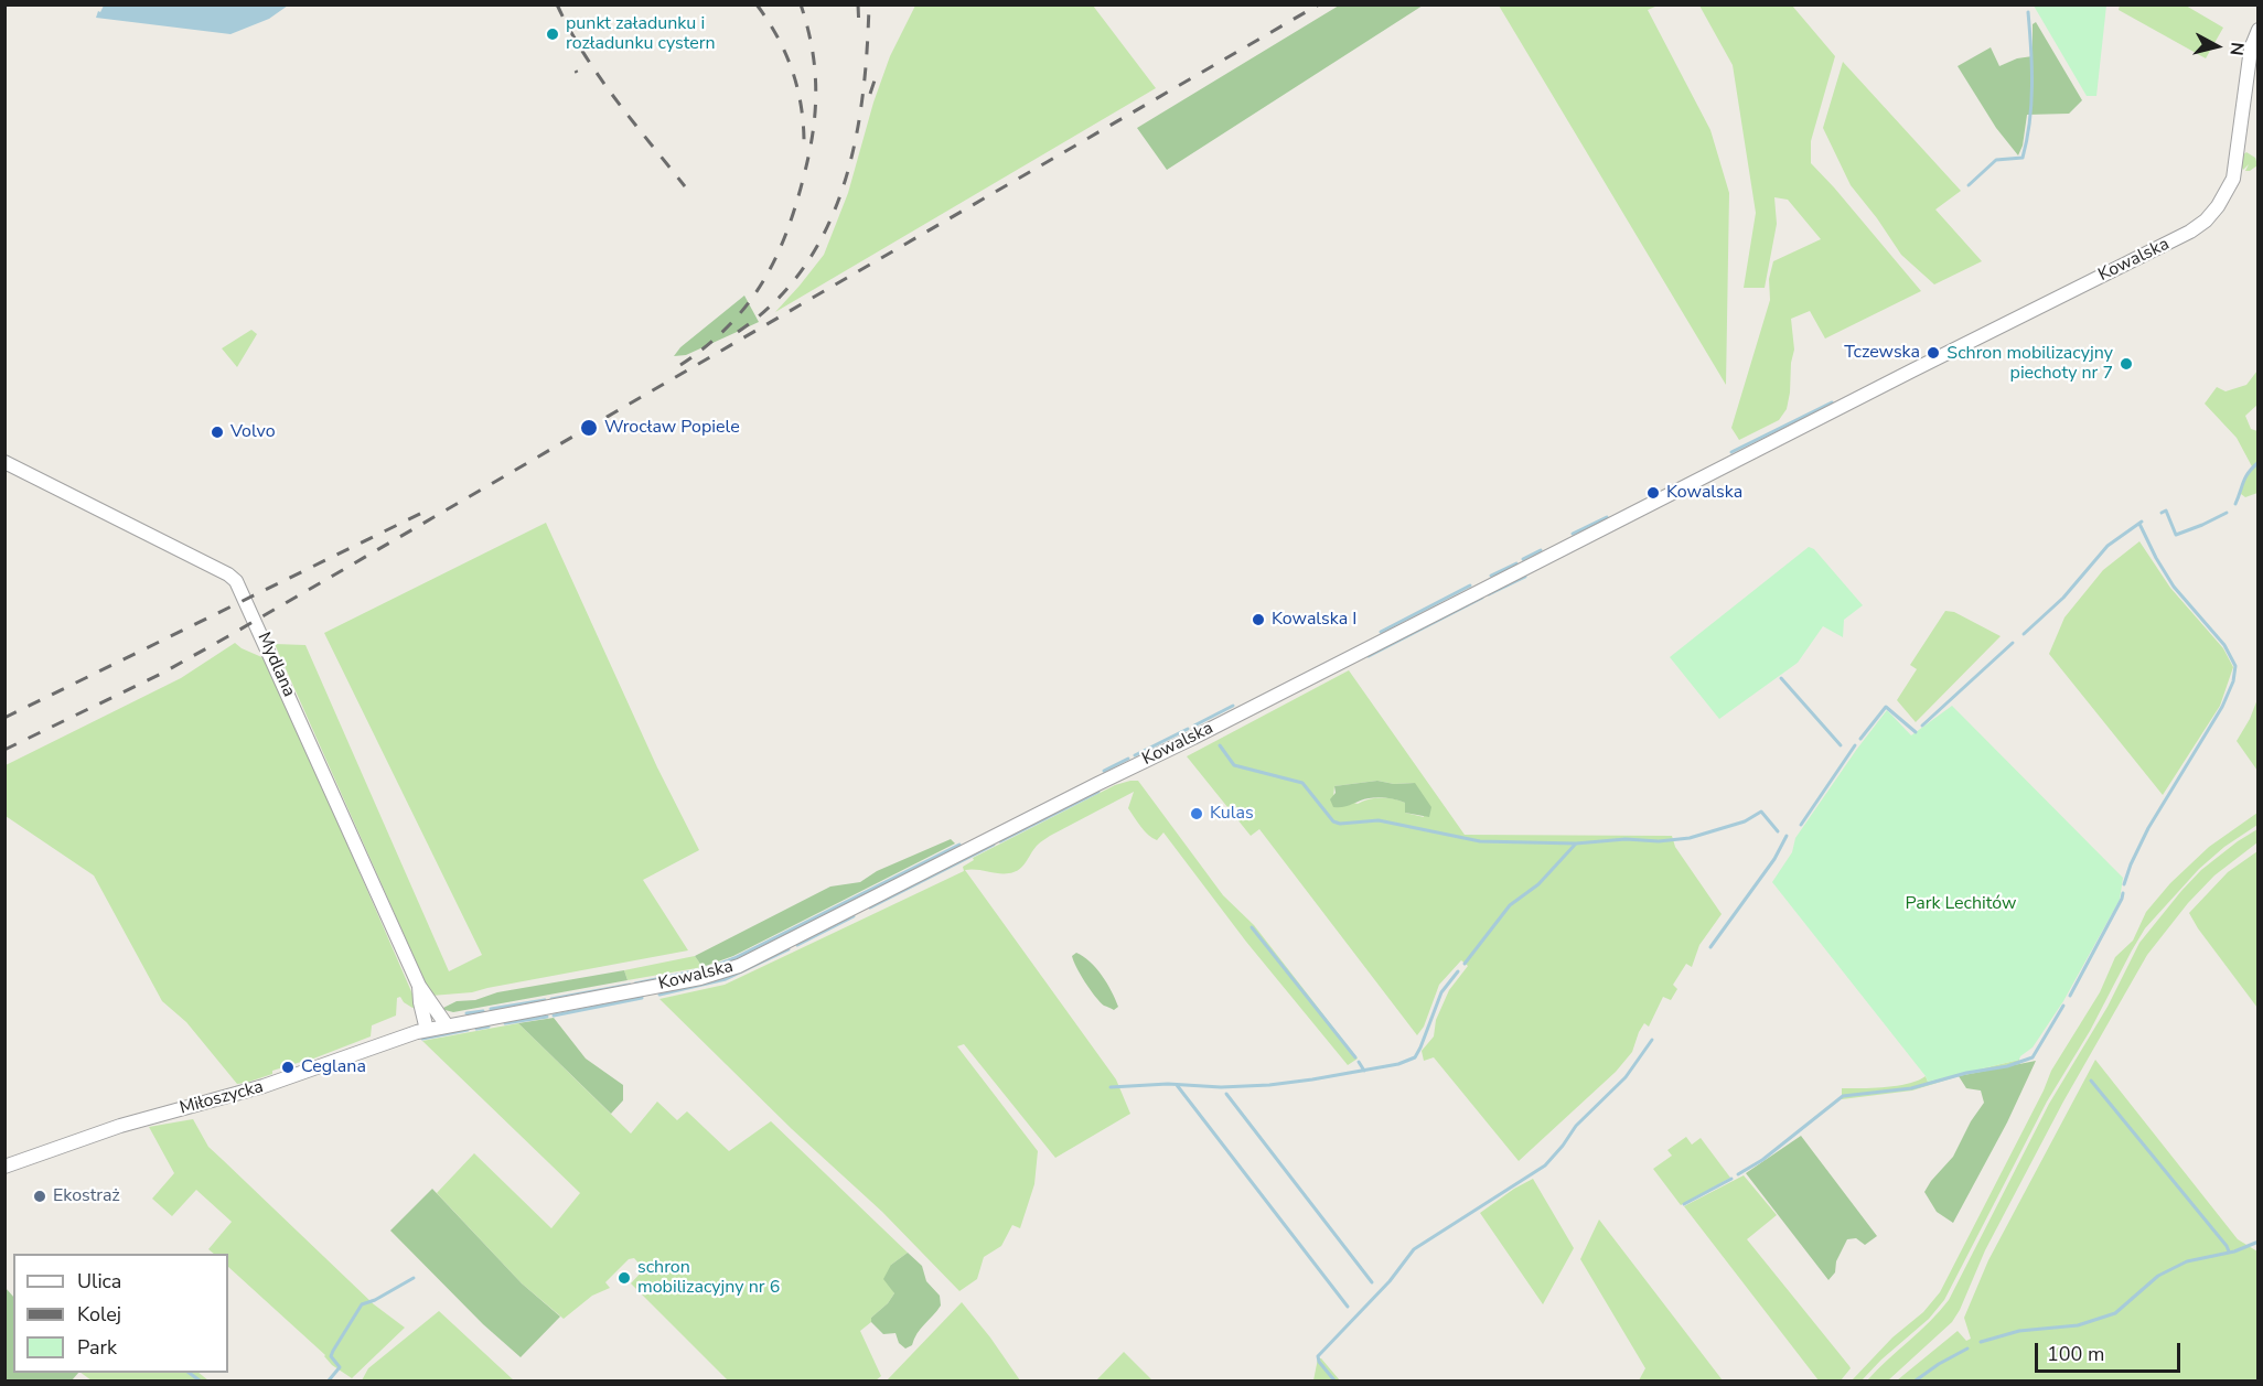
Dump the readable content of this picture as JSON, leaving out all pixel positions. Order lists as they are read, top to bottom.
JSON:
{
  "streets": {
    "street": ["Kowalska", "Mydlana", "Miłoszycka"]
  },
  "crossings": [
    ["Kowalska", "Mydlana"],
    ["Kowalska", "Miłoszycka"],
    ["Mydlana", "Miłoszycka"]
  ],
  "parks": ["Park Lechitów"],
  "places": [
    "punkt załadunku i rozładunku cystern",
    "Tczewska",
    "Schron mobilizacyjny piechoty nr 7",
    "Wrocław Popiele",
    "Volvo",
    "Kowalska",
    "Kowalska I",
    "Kulas",
    "Ceglana",
    "Ekostraż",
    "schron mobilizacyjny nr 6"
  ],
  "legend": ["Ulica", "Kolej", "Park"],
  "scale_bar": "100 m",
  "north": "right"
}
